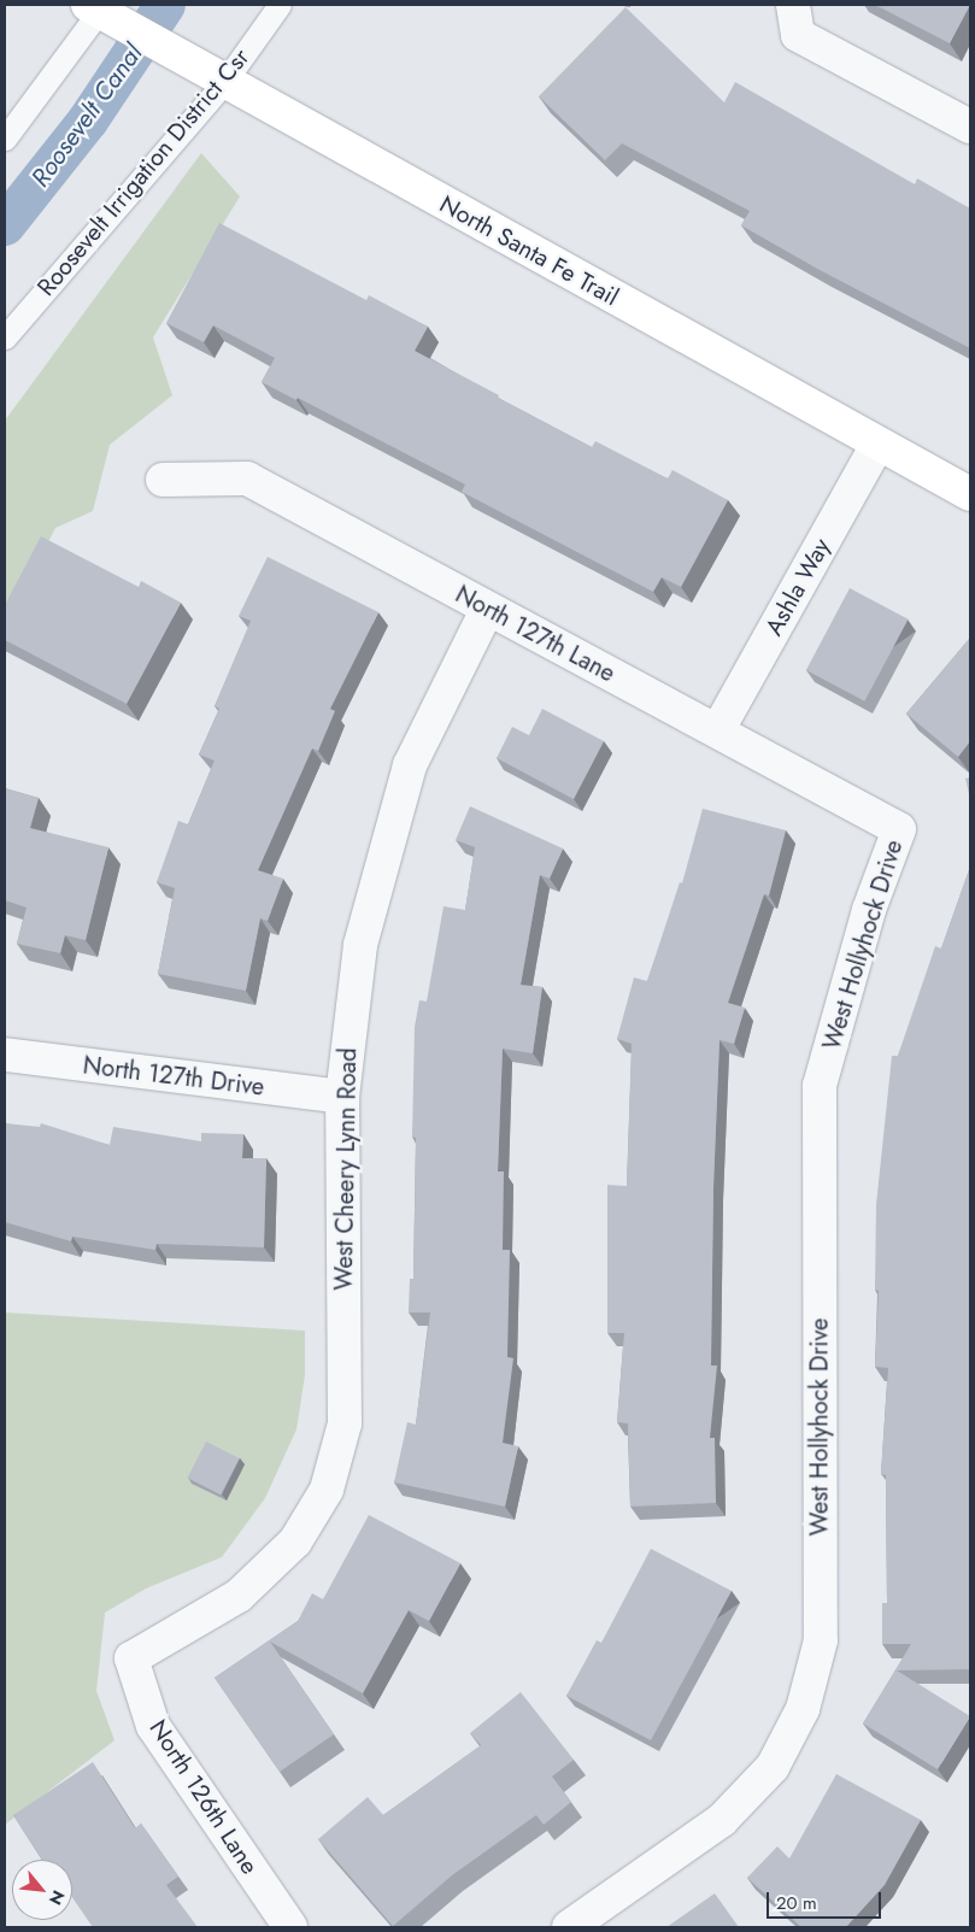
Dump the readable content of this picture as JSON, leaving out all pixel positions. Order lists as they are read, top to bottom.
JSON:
{
  "streets": {
    "street": [
      "North Santa Fe Trail",
      "Ashla Way",
      "North 127th Lane",
      "West Hollyhock Drive",
      "North 127th Drive",
      "West Cheery Lynn Road",
      "North 126th Lane"
    ],
    "lane": ["Roosevelt Irrigation District Csr"]
  },
  "crossings": [
    ["Roosevelt Irrigation District Csr", "North Santa Fe Trail"],
    ["North Santa Fe Trail", "Ashla Way"],
    ["Ashla Way", "North 127th Lane"],
    ["North 127th Lane", "West Hollyhock Drive"],
    ["North 127th Lane", "West Cheery Lynn Road"],
    ["North 127th Drive", "West Cheery Lynn Road"],
    ["West Cheery Lynn Road", "North 126th Lane"]
  ],
  "water": ["Roosevelt Canal"],
  "scale_bar": "20 m",
  "north": "bottom right"
}
